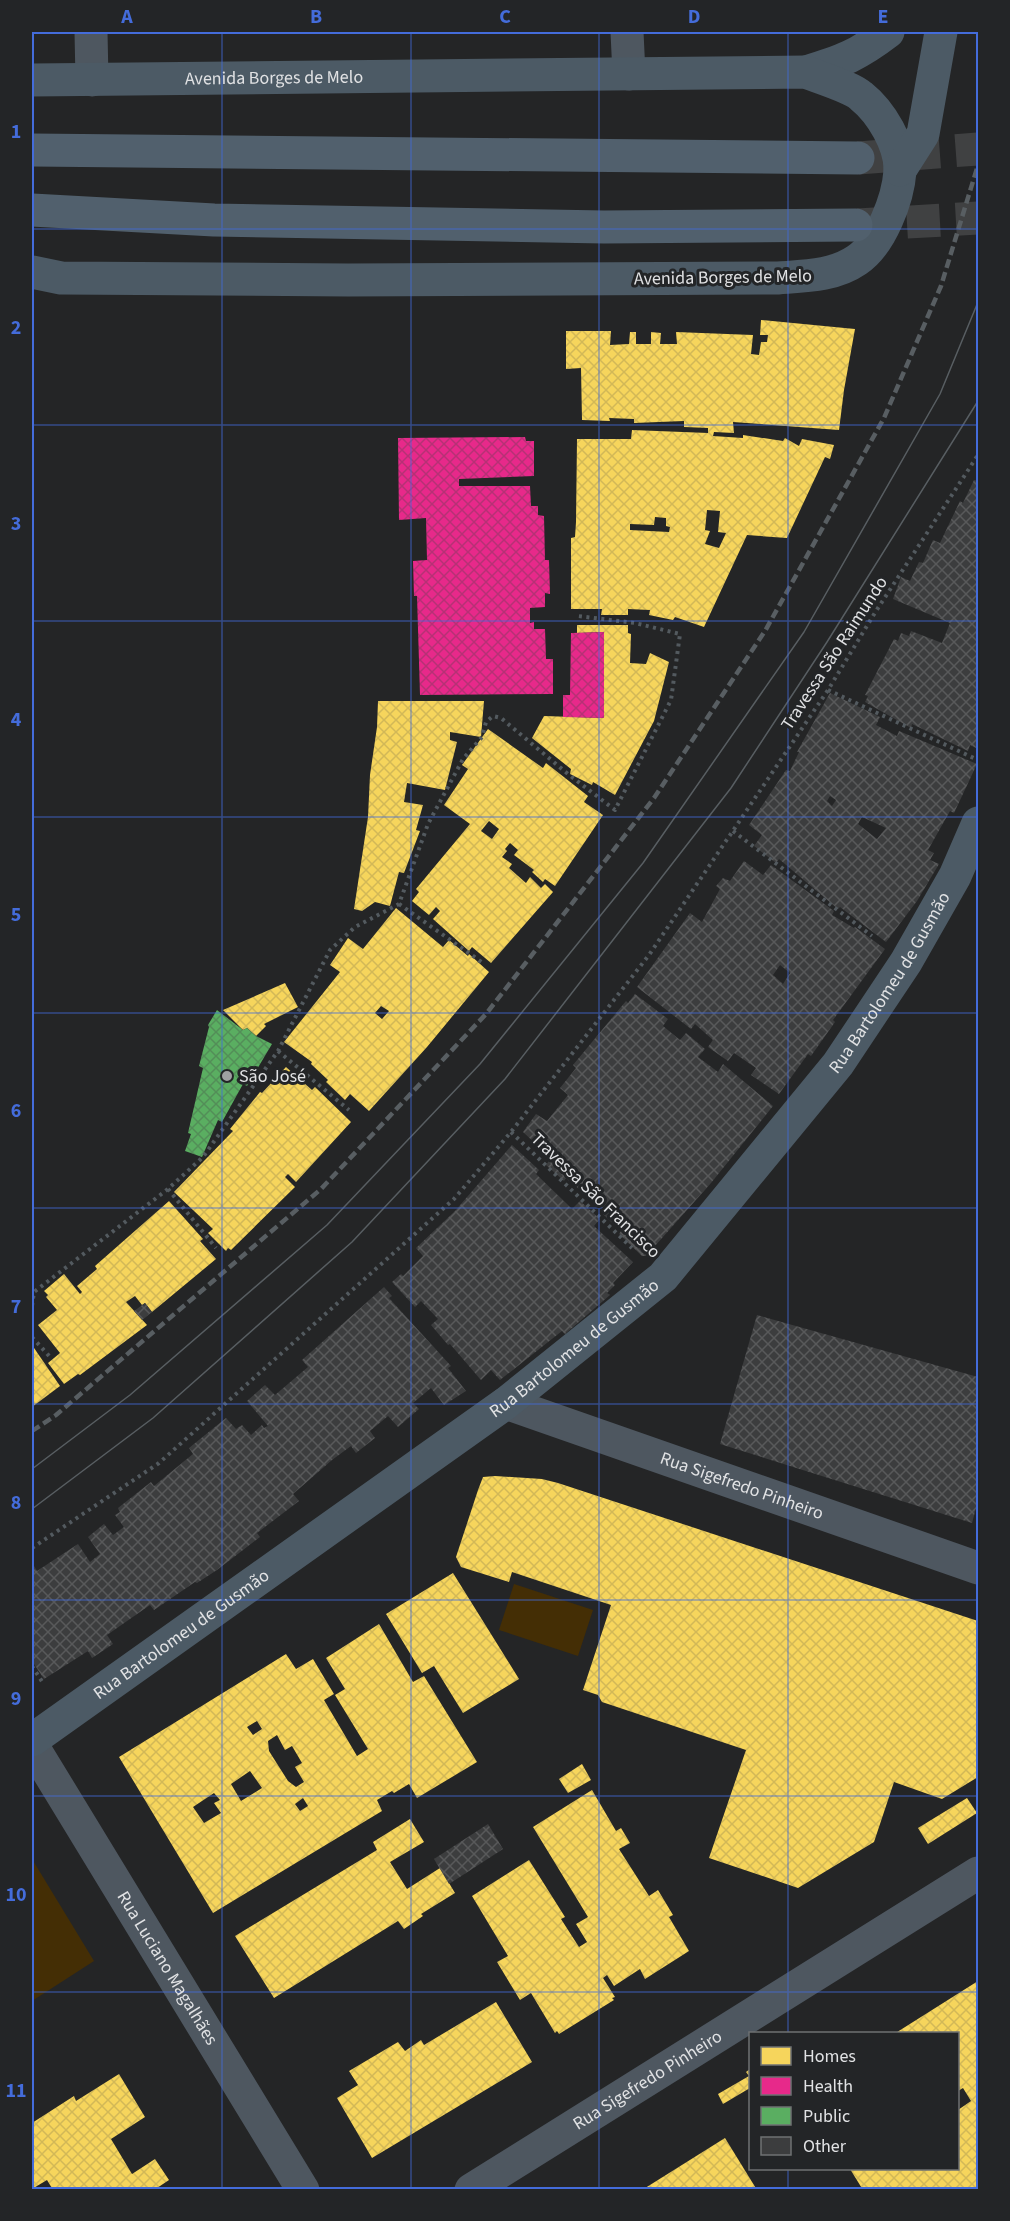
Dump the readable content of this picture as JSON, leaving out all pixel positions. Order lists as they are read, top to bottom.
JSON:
{
  "streets": {
    "street": [
      "Avenida Borges de Melo",
      "Rua Bartolomeu de Gusmão",
      "Rua Sigefredo Pinheiro",
      "Rua Luciano Magalhães"
    ],
    "path": ["Travessa São Raimundo", "Travessa São Francisco"]
  },
  "crossings": [
    ["Travessa São Raimundo", "Travessa São Francisco"],
    ["Rua Bartolomeu de Gusmão", "Travessa São Francisco"],
    ["Rua Bartolomeu de Gusmão", "Rua Sigefredo Pinheiro"]
  ],
  "places": ["São José"],
  "legend": [
    "Homes",
    "Health",
    "Public",
    "Other"
  ],
  "grid": {
    "columns": [
      "A",
      "B",
      "C",
      "D",
      "E"
    ],
    "rows": [
      "1",
      "2",
      "3",
      "4",
      "5",
      "6",
      "7",
      "8",
      "9",
      "10",
      "11"
    ]
  }
}
